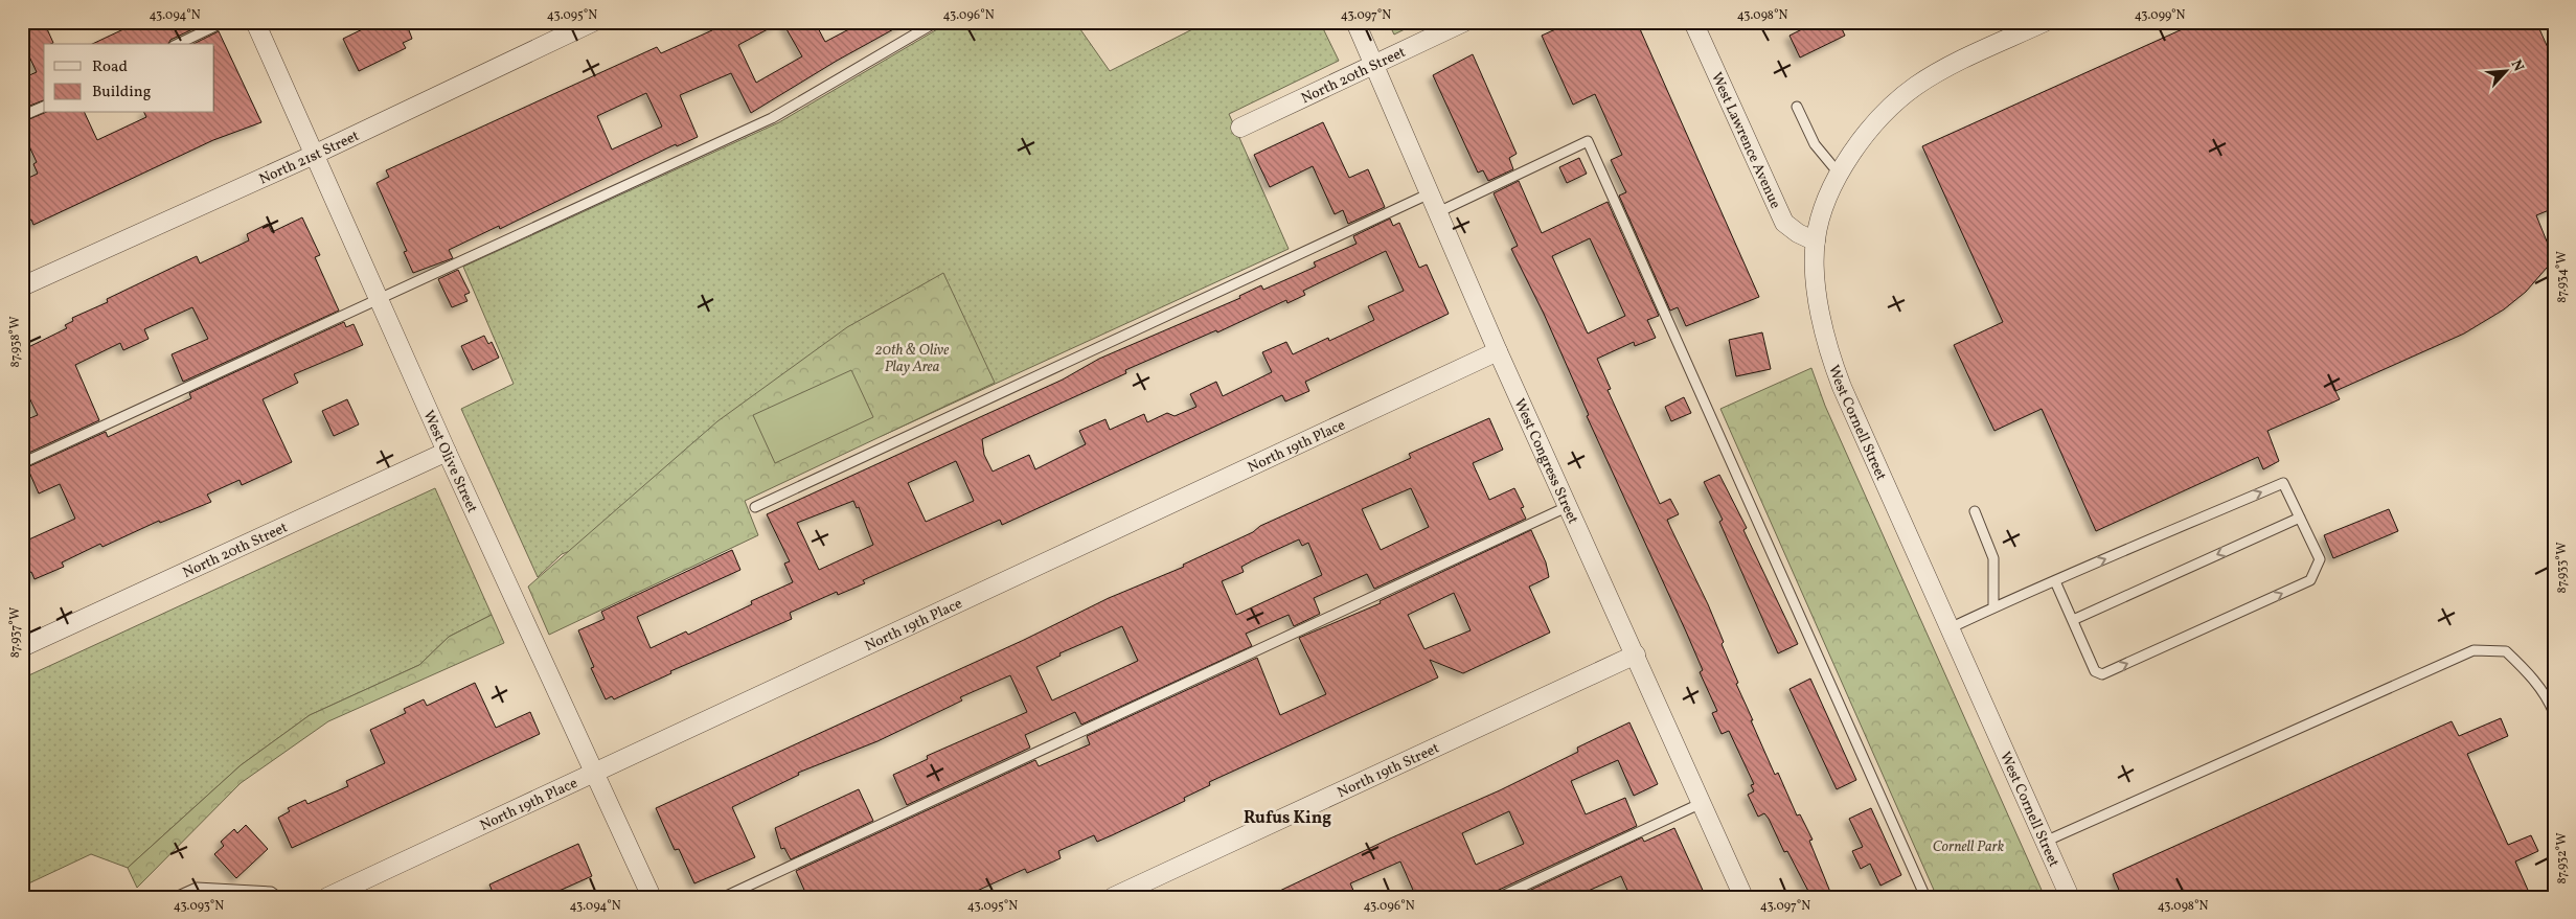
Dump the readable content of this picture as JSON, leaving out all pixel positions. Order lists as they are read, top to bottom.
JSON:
{
  "streets": {
    "street": [
      "North 20th Street",
      "West Lawrence Avenue",
      "North 21st Street",
      "West Cornell Street",
      "North 19th Place",
      "West Congress Street",
      "West Olive Street",
      "North 19th Street"
    ]
  },
  "crossings": [
    ["North 20th Street", "West Congress Street"],
    ["North 20th Street", "West Olive Street"],
    ["West Lawrence Avenue", "West Cornell Street"],
    ["North 21st Street", "West Olive Street"],
    ["North 19th Place", "West Congress Street"],
    ["North 19th Place", "West Olive Street"],
    ["West Congress Street", "North 19th Street"]
  ],
  "districts": ["Rufus King"],
  "parks": ["20th & Olive Play Area", "Cornell Park"],
  "legend": ["Road", "Building"],
  "north": "top right",
  "coordinates": [
    "43.094°N",
    "43.095°N",
    "43.096°N",
    "43.097°N",
    "43.098°N",
    "43.099°N",
    "87.934°W",
    "87.938°W",
    "87.933°W",
    "87.937°W",
    "87.932°W",
    "43.093°N"
  ]
}
